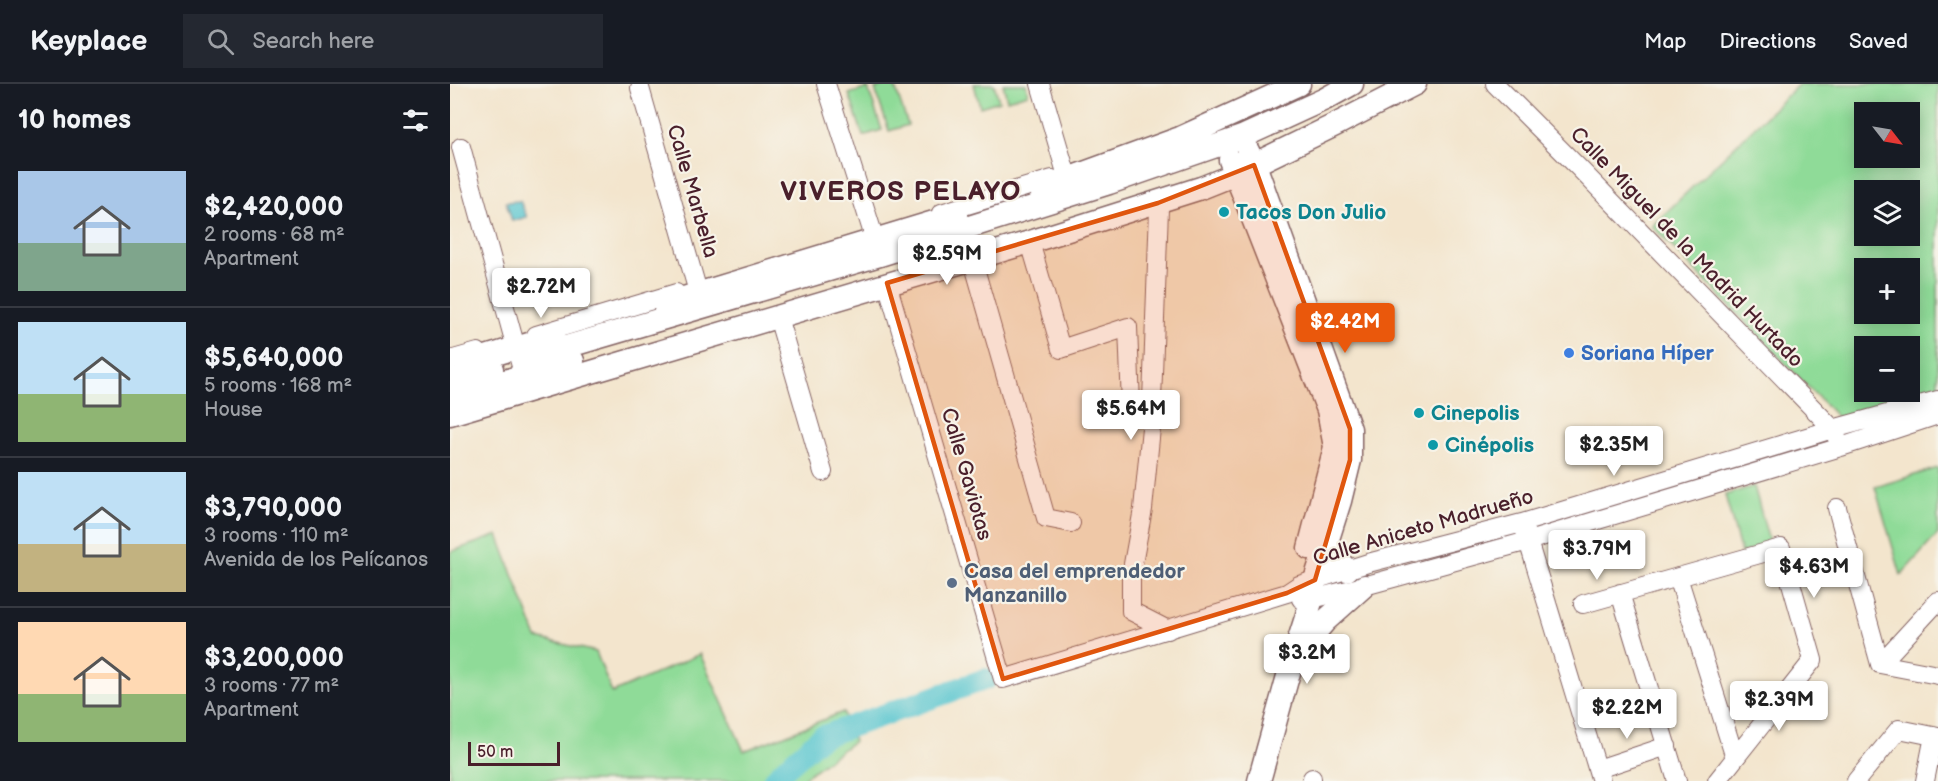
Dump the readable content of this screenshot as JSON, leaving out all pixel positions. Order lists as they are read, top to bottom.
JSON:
{
  "streets": {
    "street": [
      "Calle Marbella",
      "Calle Miguel de la Madrid Hurtado",
      "Calle Gaviotas",
      "Calle Aniceto Madrueño"
    ]
  },
  "crossings": [
    ["Calle Miguel de la Madrid Hurtado", "Calle Aniceto Madrueño"]
  ],
  "districts": ["VIVEROS PELAYO"],
  "places": [
    "Tacos Don Julio",
    "Soriana Híper",
    "Cinepolis",
    "Cinépolis",
    "Casa del emprendedor Manzanillo"
  ],
  "scale_bar": "50 m",
  "north": "bottom right",
  "page": {
    "header": "Keyplace",
    "search": "Search here",
    "nav": ["Map", "Directions", "Saved"],
    "heading": "10 homes",
    "map_buttons": ["+", "−"],
    "list": [
      {
        "name": "$2,420,000",
        "note": "2 rooms · 68 m² · Apartment"
      },
      {
        "name": "$5,640,000",
        "note": "5 rooms · 168 m² · House"
      },
      {
        "name": "$3,790,000",
        "note": "3 rooms · 110 m² · Avenida de los Pelícanos"
      },
      {
        "name": "$3,200,000",
        "note": "3 rooms · 77 m² · Apartment"
      }
    ],
    "price": [
      "$2.59M",
      "$2.72M",
      "$2.42M",
      "$5.64M",
      "$2.35M",
      "$3.79M",
      "$4.63M",
      "$3.2M",
      "$2.39M",
      "$2.22M"
    ],
    "scale": "50 m"
  }
}
